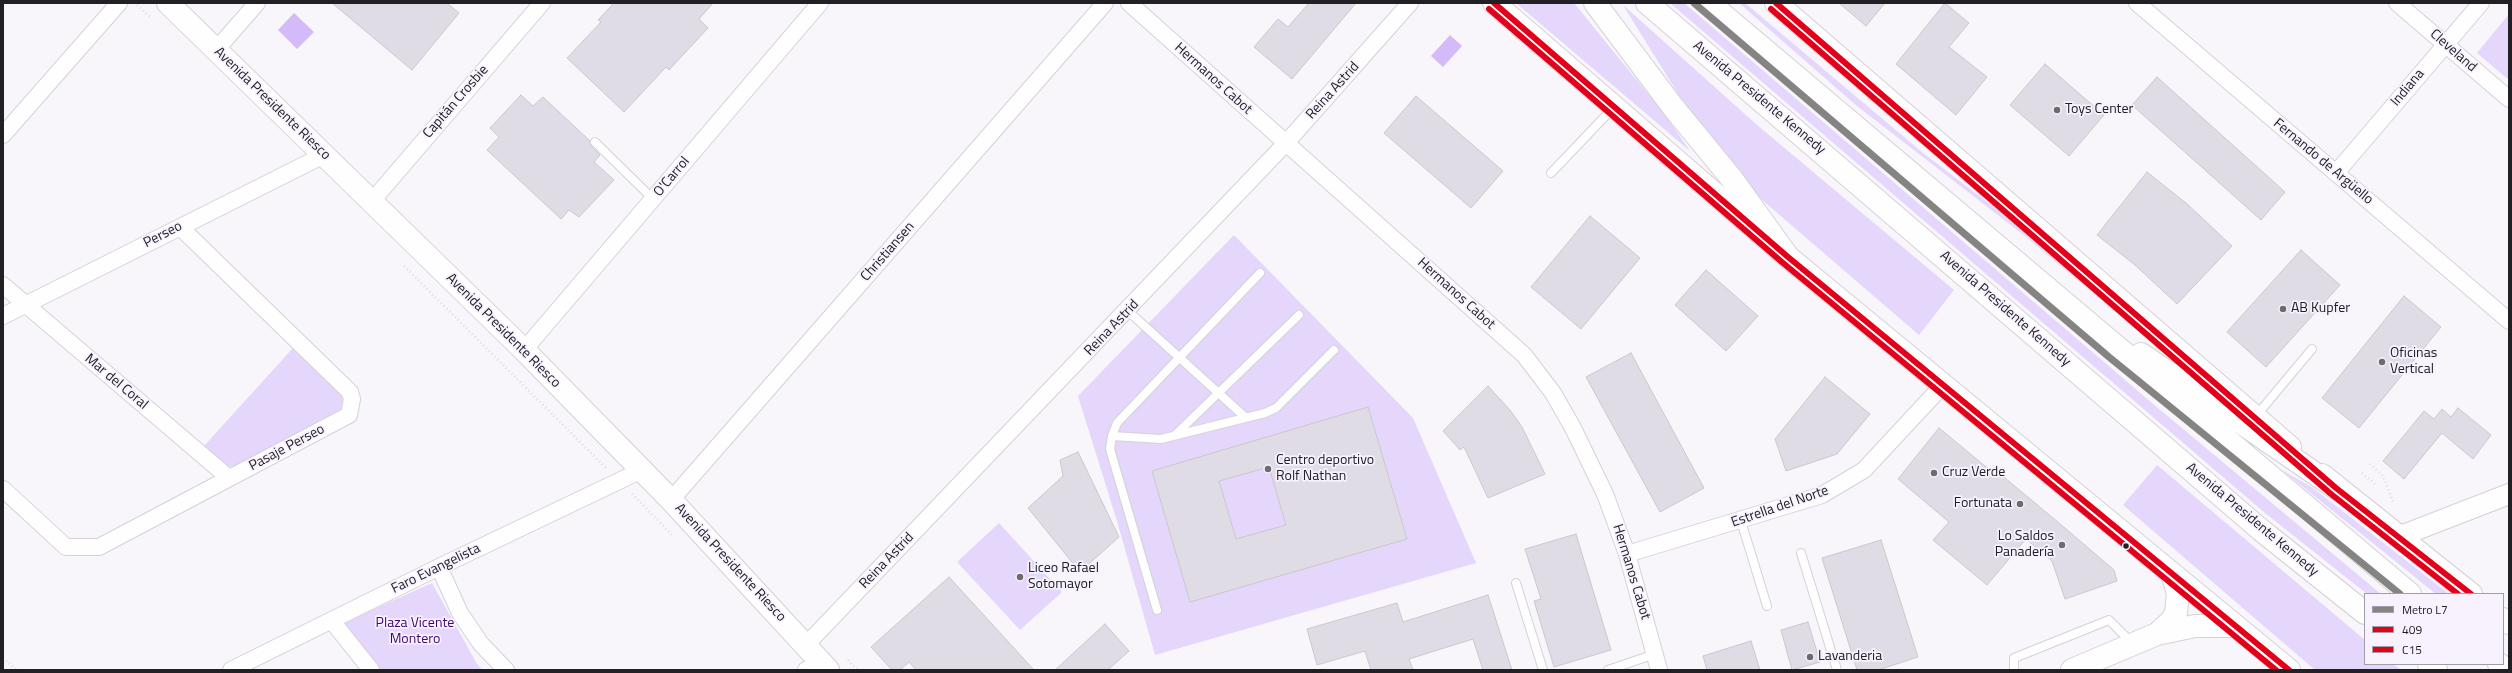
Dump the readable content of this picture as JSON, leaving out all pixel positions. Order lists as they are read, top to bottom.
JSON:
{
  "streets": {
    "main road": ["Avenida Presidente Kennedy", "Avenida Presidente Riesco"],
    "street": [
      "Cleveland",
      "Hermanos Cabot",
      "Indiana",
      "Reina Astrid",
      "Capitán Crosbie",
      "Fernando de Argüello",
      "O'Carrol",
      "Perseo",
      "Christiansen",
      "Mar del Coral",
      "Pasaje Perseo",
      "Estrella del Norte",
      "Faro Evangelista"
    ]
  },
  "crossings": [
    ["Cleveland", "Indiana"],
    ["Hermanos Cabot", "Reina Astrid"],
    ["Hermanos Cabot", "Estrella del Norte"],
    ["Indiana", "Fernando de Argüello"],
    ["Reina Astrid", "Avenida Presidente Riesco"],
    ["Capitán Crosbie", "Avenida Presidente Riesco"],
    ["Avenida Presidente Riesco", "O'Carrol"],
    ["Avenida Presidente Riesco", "Perseo"],
    ["Avenida Presidente Riesco", "Christiansen"],
    ["Avenida Presidente Riesco", "Faro Evangelista"],
    ["Perseo", "Mar del Coral"],
    ["Perseo", "Pasaje Perseo"],
    ["Mar del Coral", "Pasaje Perseo"]
  ],
  "parks": ["Plaza Vicente Montero"],
  "places": [
    "Toys Center",
    "AB Kupfer",
    "Oficinas Vertical",
    "Centro deportivo Rolf Nathan",
    "Cruz Verde",
    "Fortunata",
    "Lo Saldos Panadería",
    "Liceo Rafael Sotomayor",
    "Lavanderia"
  ],
  "lines": ["metro line L7", "transit line 409", "transit line C15"],
  "legend": ["Metro L7", "409", "C15"]
}
